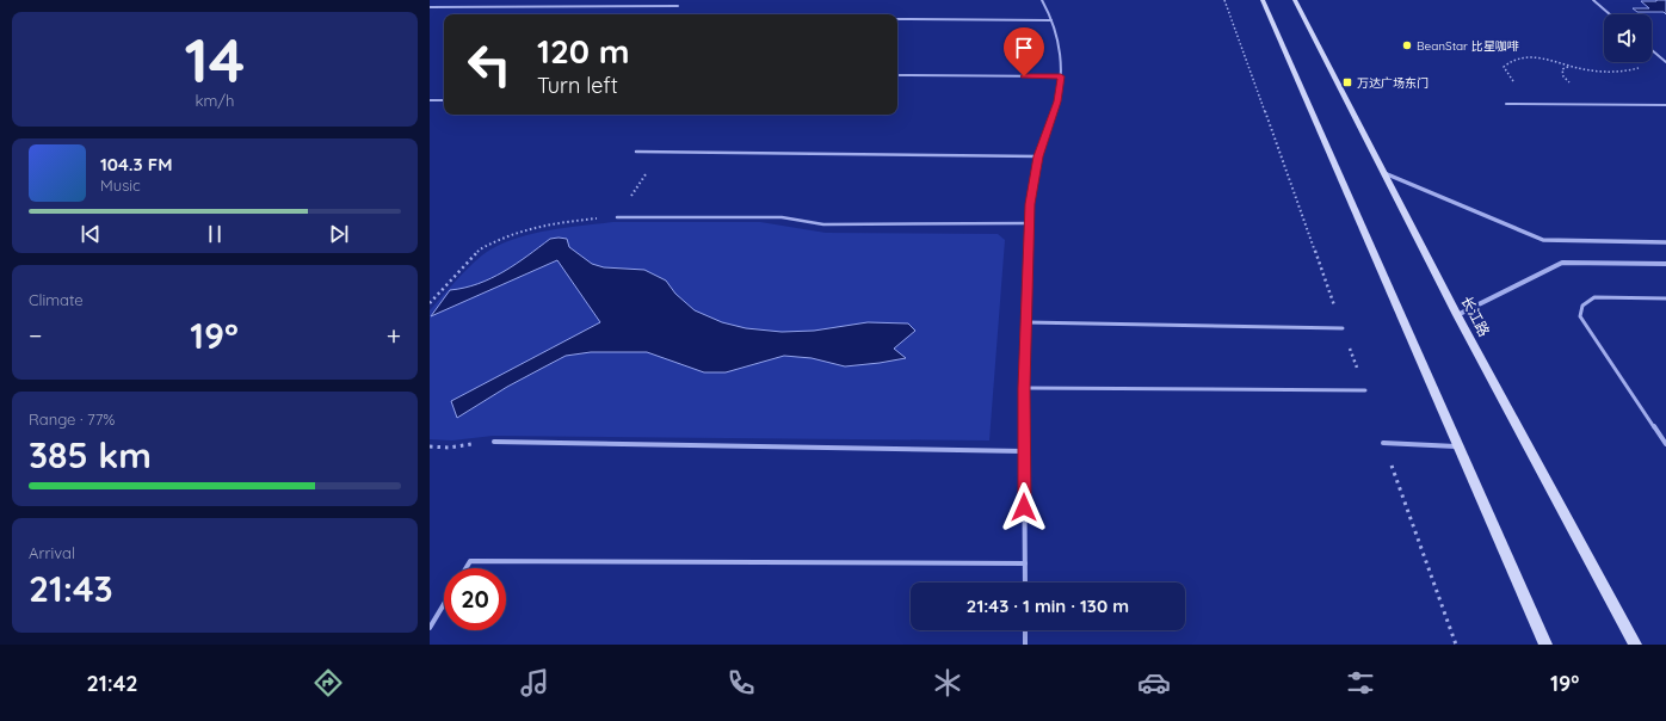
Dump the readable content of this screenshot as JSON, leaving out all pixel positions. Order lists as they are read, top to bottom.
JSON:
{
  "streets": {
    "street": ["长江路"]
  },
  "places": {
    "other": ["BeanStar 比星咖啡"],
    "transit": ["万达广场东门"]
  },
  "page": {
    "tile": [
      ["14", "km/h"],
      "Climate",
      ["Range · 77%", "385 km"],
      ["Arrival", "21:43"]
    ],
    "turn": ["120 m", "Turn left"],
    "song": ["104.3 FM", "Music"],
    "heat": ["−", "19°", "+"],
    "limit": "20",
    "trip": "21:43 · 1 min · 130 m",
    "tabs": ["21:42", "19°"]
  }
}
